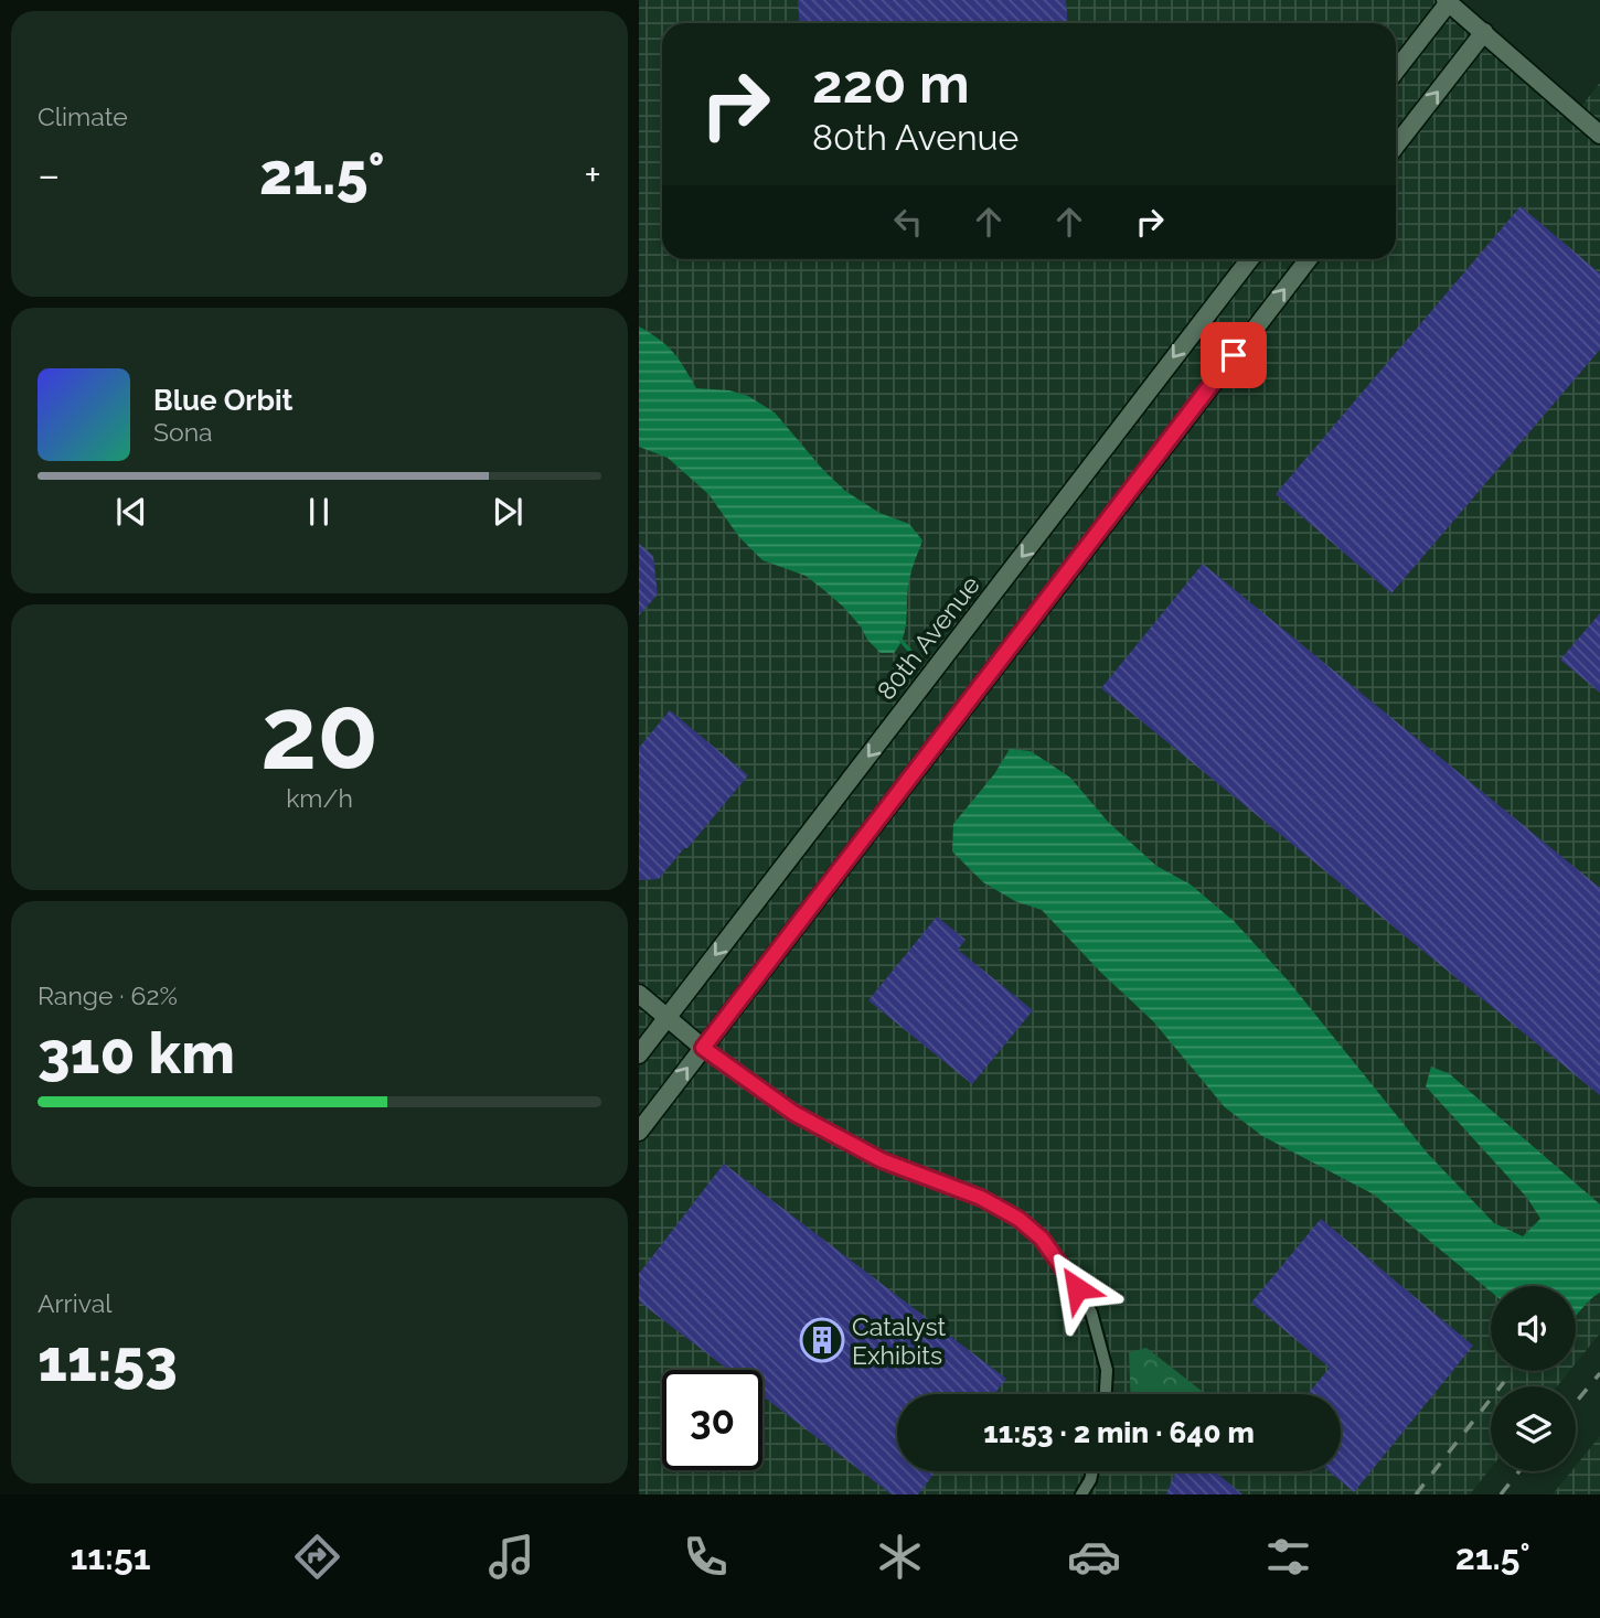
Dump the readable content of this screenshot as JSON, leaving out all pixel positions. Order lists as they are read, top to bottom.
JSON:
{
  "streets": {
    "street": ["80th Avenue"]
  },
  "places": {
    "building": ["Catalyst Exhibits"]
  },
  "page": {
    "tile": [
      "Climate",
      ["20", "km/h"],
      ["Range · 62%", "310 km"],
      ["Arrival", "11:53"]
    ],
    "turn": ["220 m", "80th Avenue"],
    "heat": ["−", "21.5°", "+"],
    "song": ["Blue Orbit", "Sona"],
    "limit": "30",
    "trip": "11:53 · 2 min · 640 m",
    "tabs": ["11:51", "21.5°"]
  }
}
